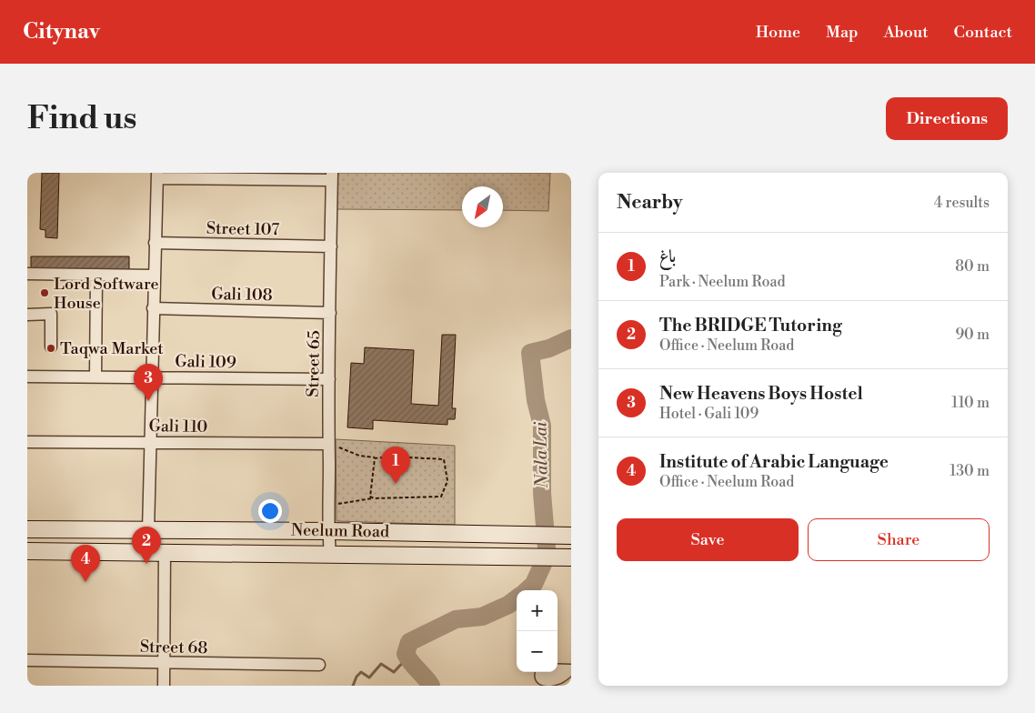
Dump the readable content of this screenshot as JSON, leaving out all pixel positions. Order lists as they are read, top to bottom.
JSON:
{
  "streets": {
    "main road": ["Neelum Road"],
    "street": [
      "Street 107",
      "Gali 108",
      "Gali 109",
      "Street 65",
      "Gali 110",
      "Street 68"
    ]
  },
  "crossings": [
    ["Street 107", "Street 65"],
    ["Gali 108", "Street 65"],
    ["Gali 109", "Street 65"],
    ["Street 65", "Gali 110"],
    ["Street 65", "Neelum Road"]
  ],
  "water": ["Nala Lai"],
  "places": ["Lord Software House", "Taqwa Market"],
  "north": "bottom left",
  "page": {
    "header": "Citynav",
    "nav": [
      "Home",
      "Map",
      "About",
      "Contact"
    ],
    "buttons": [
      "Directions",
      ["Save", "Share"]
    ],
    "title": "Find us",
    "heading": ["Nearby", "4 results"],
    "list": [
      {
        "mark": "1",
        "name": "باغ",
        "note": "Park · Neelum Road",
        "value": "80 m"
      },
      {
        "mark": "2",
        "name": "The BRIDGE Tutoring",
        "note": "Office · Neelum Road",
        "value": "90 m"
      },
      {
        "mark": "3",
        "name": "New Heavens Boys Hostel",
        "note": "Hotel · Gali 109",
        "value": "110 m"
      },
      {
        "mark": "4",
        "name": "Institute of Arabic Language",
        "note": "Office · Neelum Road",
        "value": "130 m"
      }
    ],
    "pins": [
      "3",
      "1",
      "2",
      "4"
    ],
    "map_buttons": ["+", "−"]
  }
}
